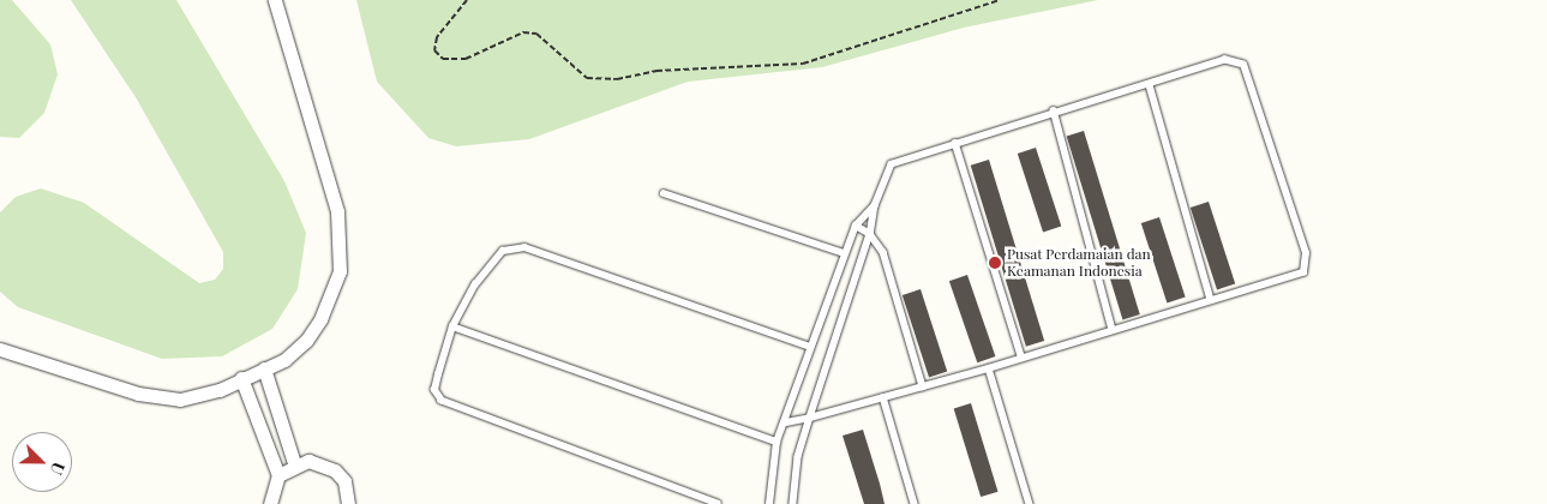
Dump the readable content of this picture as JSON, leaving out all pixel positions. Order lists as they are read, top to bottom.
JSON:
{
  "places": ["Pusat Perdamaian dan Keamanan Indonesia"],
  "north": "bottom right"
}
